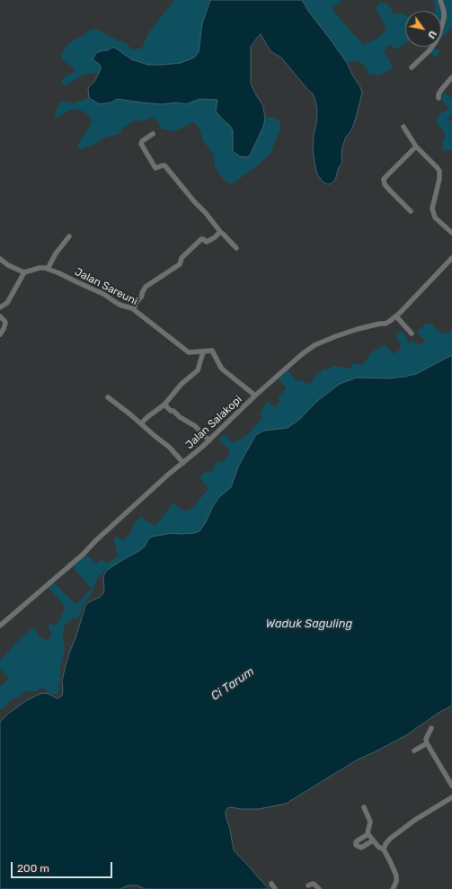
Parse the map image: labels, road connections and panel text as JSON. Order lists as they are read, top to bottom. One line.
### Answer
{"streets":{"street":["Jalan Sareuni","Jalan Salakopi"]},"crossings":[["Jalan Sareuni","Jalan Salakopi"]],"water":["Waduk Saguling","Ci Tarum"],"scale_bar":"200 m","north":"bottom right"}
